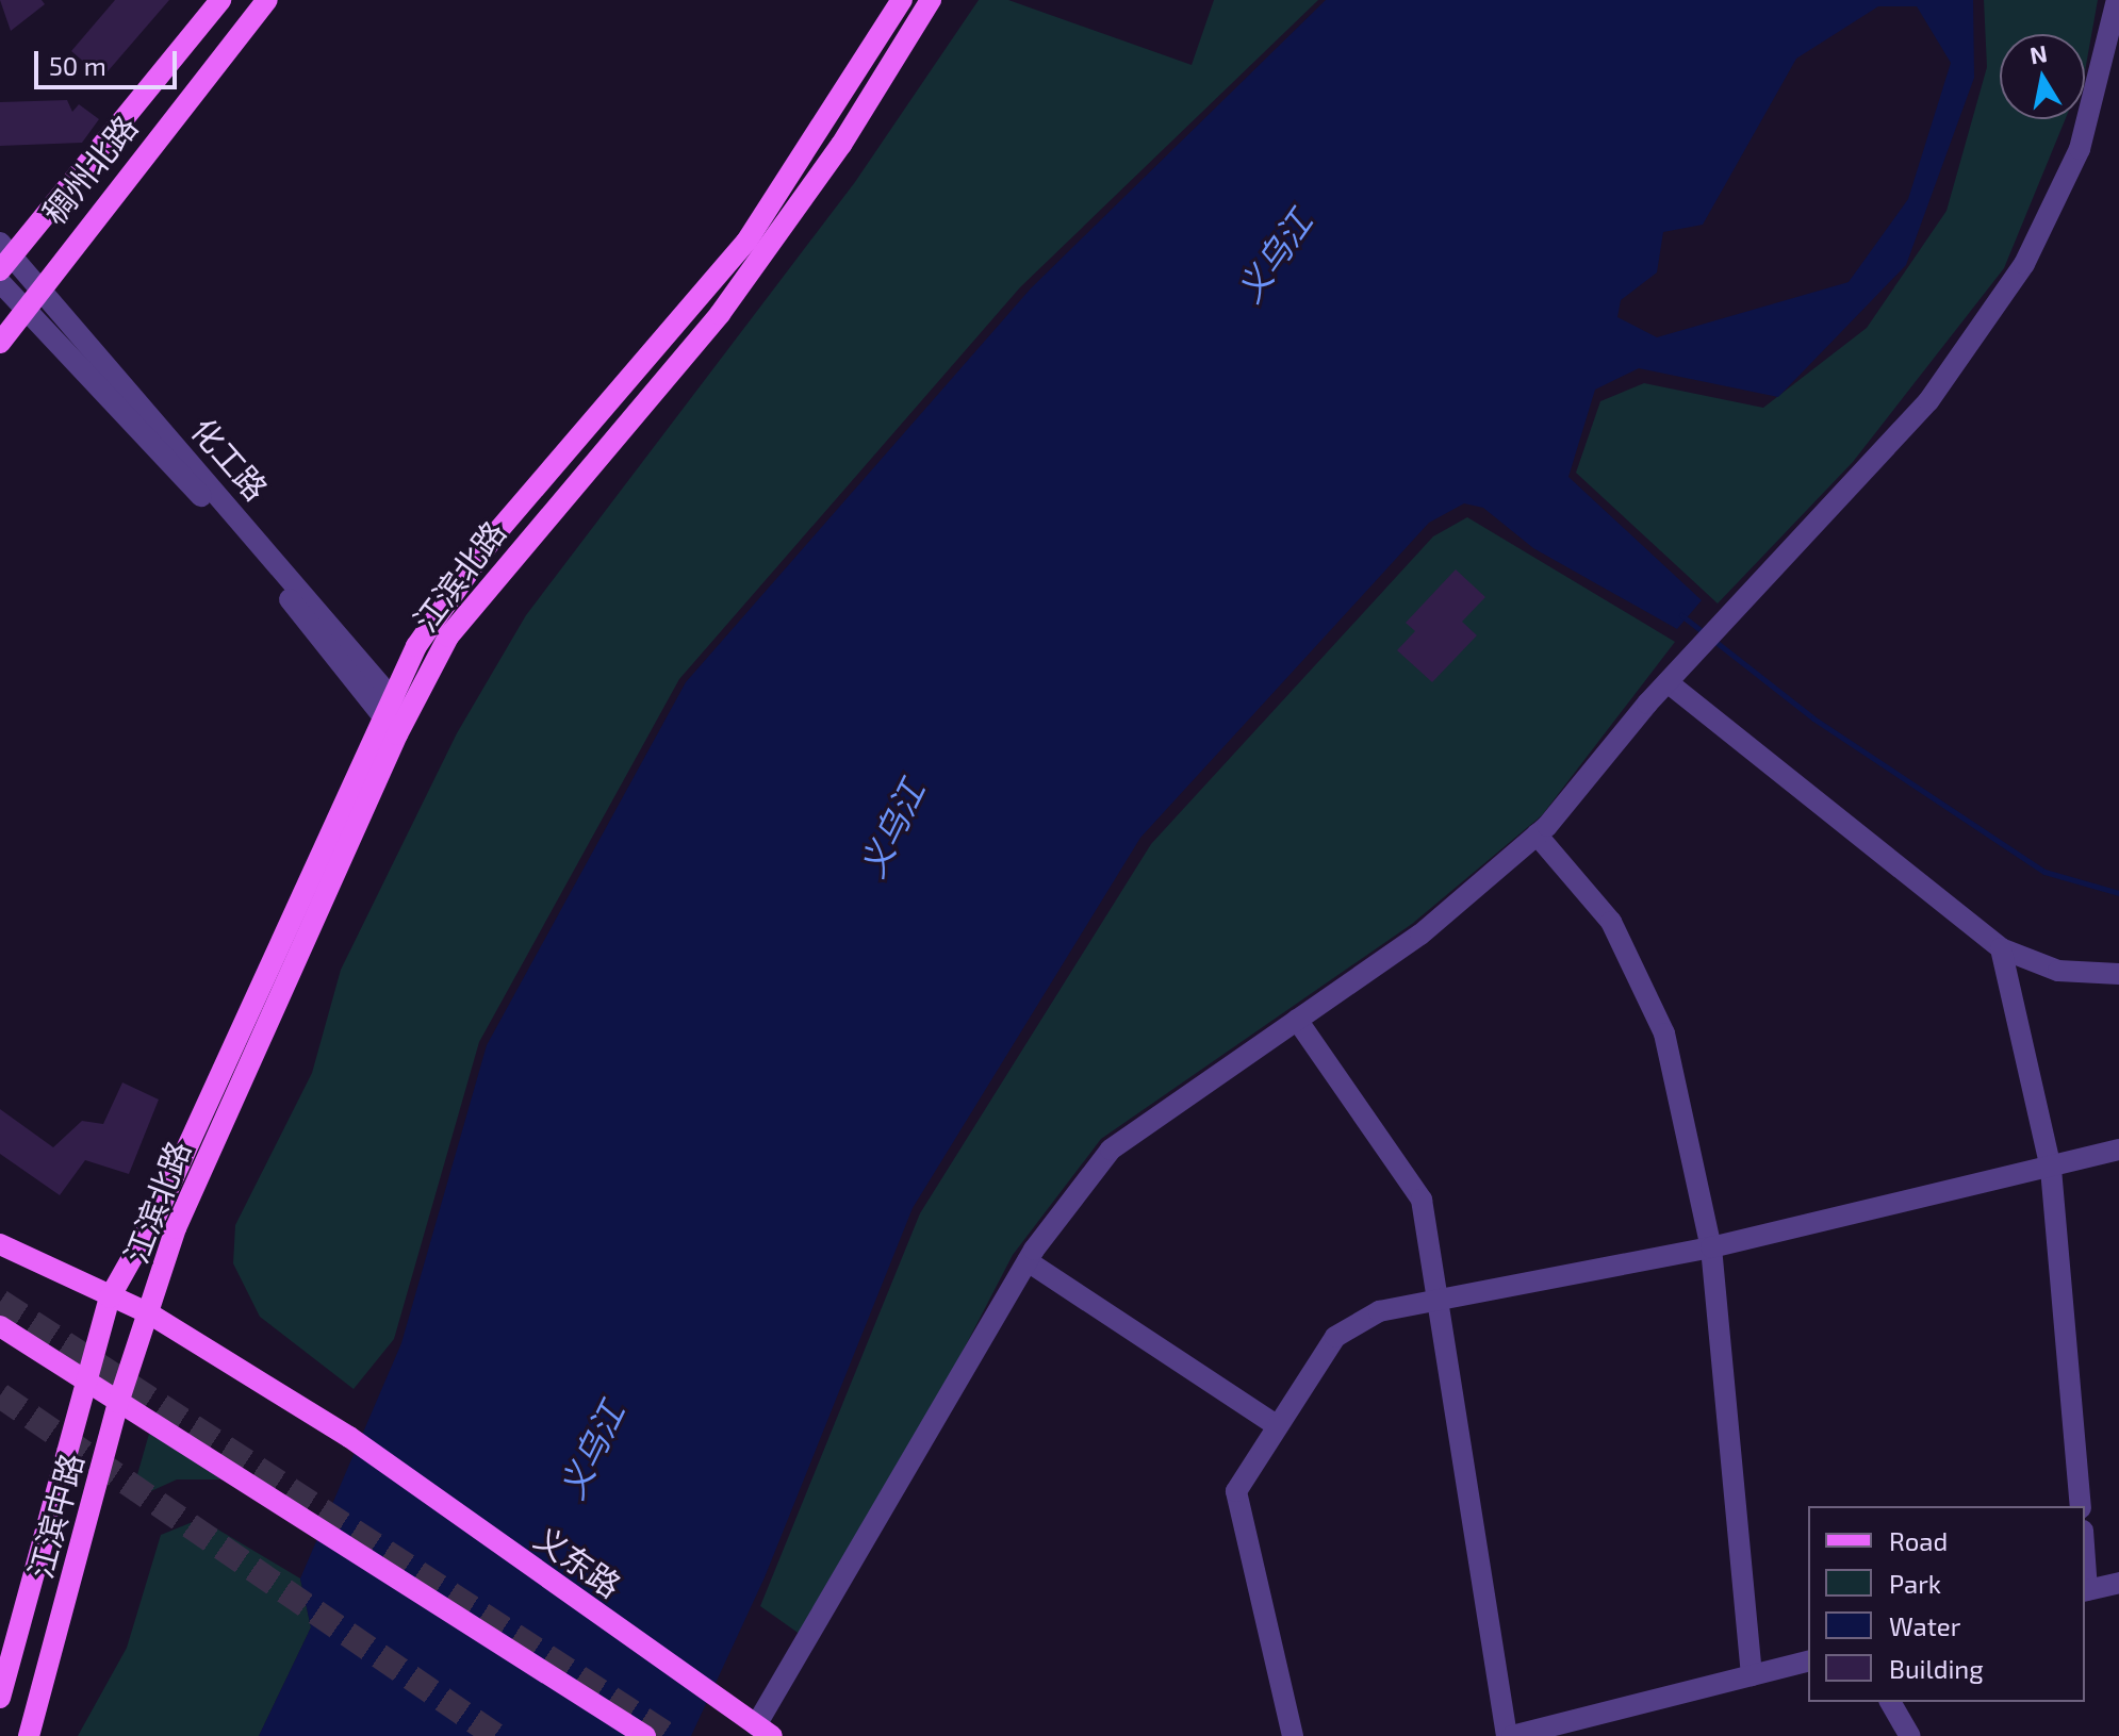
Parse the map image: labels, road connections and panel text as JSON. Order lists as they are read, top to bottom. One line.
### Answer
{"streets":{"main road":["稠州北路","江滨北路","江滨中路","义东路"],"street":["化工路"]},"crossings":[["稠州北路","化工路"],["化工路","江滨北路"],["江滨北路","江滨中路"],["江滨北路","义东路"],["江滨中路","义东路"]],"water":["义乌江"],"legend":["Road","Park","Water","Building"],"scale_bar":"50 m","north":"top"}
